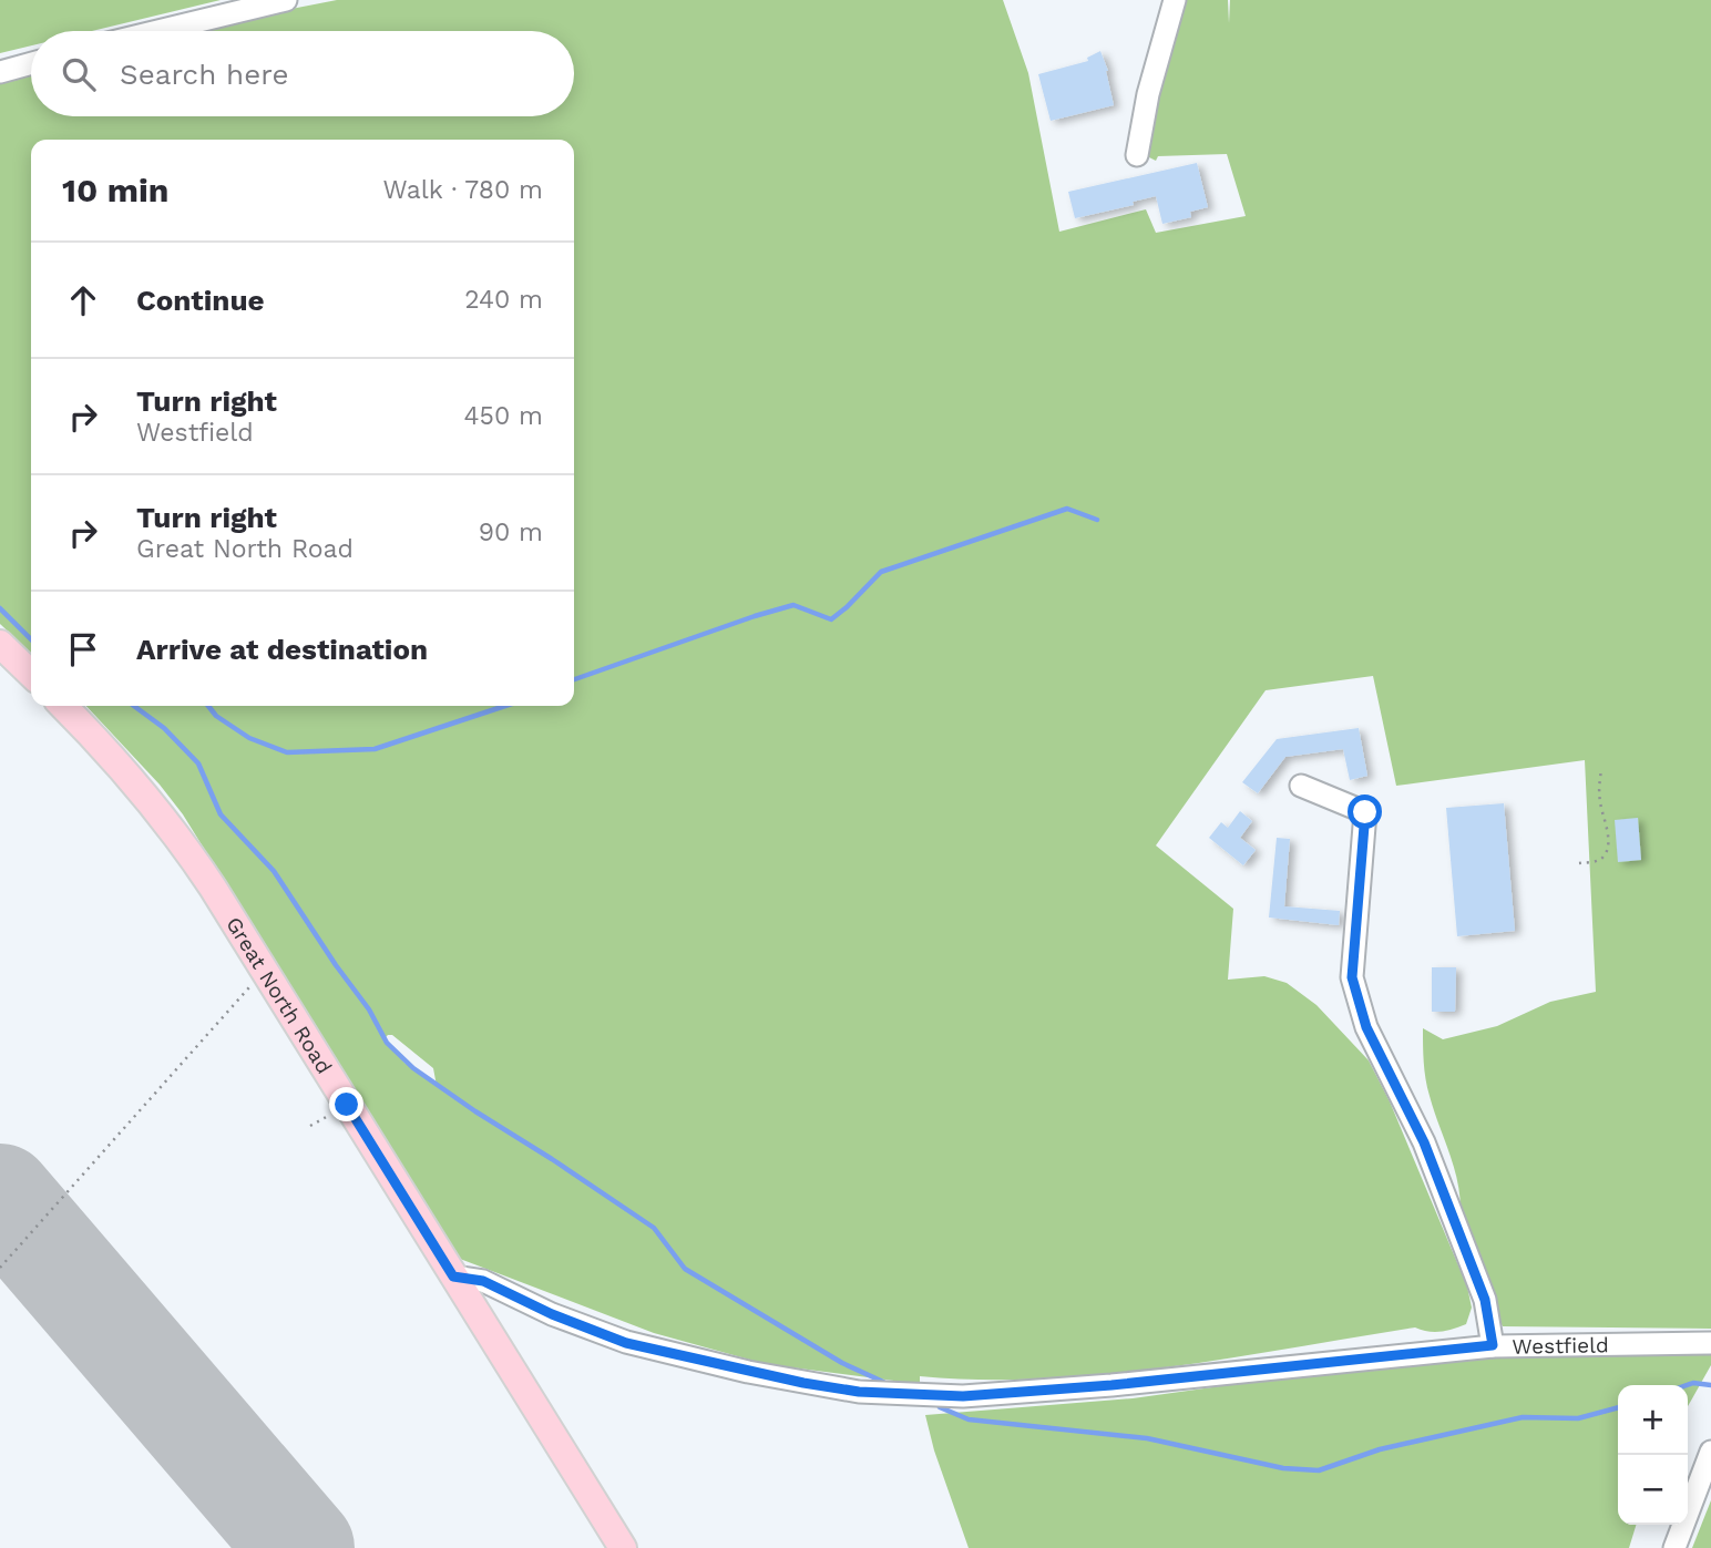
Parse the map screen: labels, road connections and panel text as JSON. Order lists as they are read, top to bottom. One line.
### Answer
{"streets":{"main road":["Great North Road"],"street":["Westfield"]},"crossings":[["Great North Road","Westfield"]],"page":{"search":"Search here","heading":["10 min","Walk · 780 m"],"list":[["Continue","240 m"],["Turn right","Westfield","450 m"],["Turn right","Great North Road","90 m"],"Arrive at destination"],"map_buttons":["+","−"]}}
